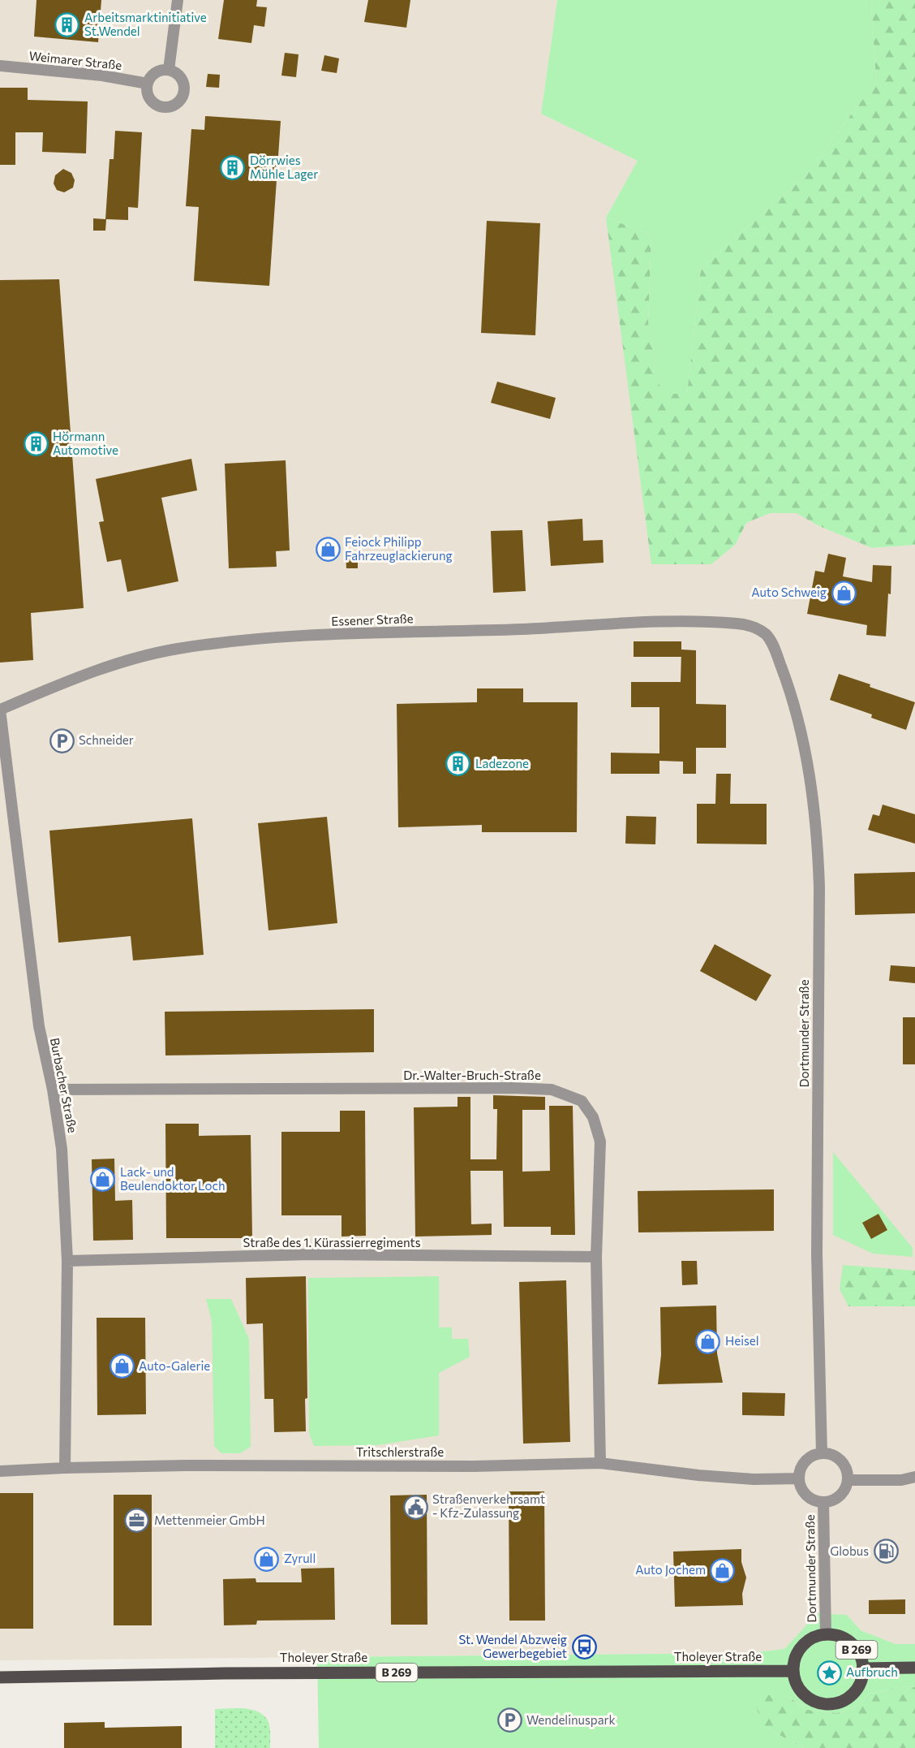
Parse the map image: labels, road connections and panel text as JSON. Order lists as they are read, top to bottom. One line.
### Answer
{"streets":{"main road":["B 269","Tholeyer Straße"],"street":["Weimarer Straße","Essener Straße","Dortmunder Straße","Dr.-Walter-Bruch-Straße","Burbacher Straße","Straße des 1. Kürassierregiments","Tritschlerstraße"]},"crossings":[["Essener Straße","Dortmunder Straße"],["Essener Straße","Burbacher Straße"],["Dortmunder Straße","Tritschlerstraße"],["Dortmunder Straße","B 269"],["Dortmunder Straße","Tholeyer Straße"],["Dr.-Walter-Bruch-Straße","Burbacher Straße"],["Dr.-Walter-Bruch-Straße","Straße des 1. Kürassierregiments"],["Dr.-Walter-Bruch-Straße","Tritschlerstraße"],["Burbacher Straße","Straße des 1. Kürassierregiments"],["Burbacher Straße","Tritschlerstraße"],["B 269","Tholeyer Straße"]],"places":{"building":["Arbeitsmarktinitiative St.Wendel","Dörrwies Mühle Lager","Hörmann Automotive","Ladezone"],"shop":["Feiock Philipp Fahrzeuglackierung","Auto Schweig","Lack- und Beulendoktor Loch","Heisel","Auto-Galerie","Zyrull","Auto Jochem"],"parking":["Schneider","Wendelinuspark"],"public building":["Straßenverkehrsamt - Kfz-Zulassung"],"office":["Mettenmeier GmbH"],"fuel station":["Globus"],"bus stop":["St. Wendel Abzweig Gewerbegebiet"],"place":["Aufbruch"]}}
